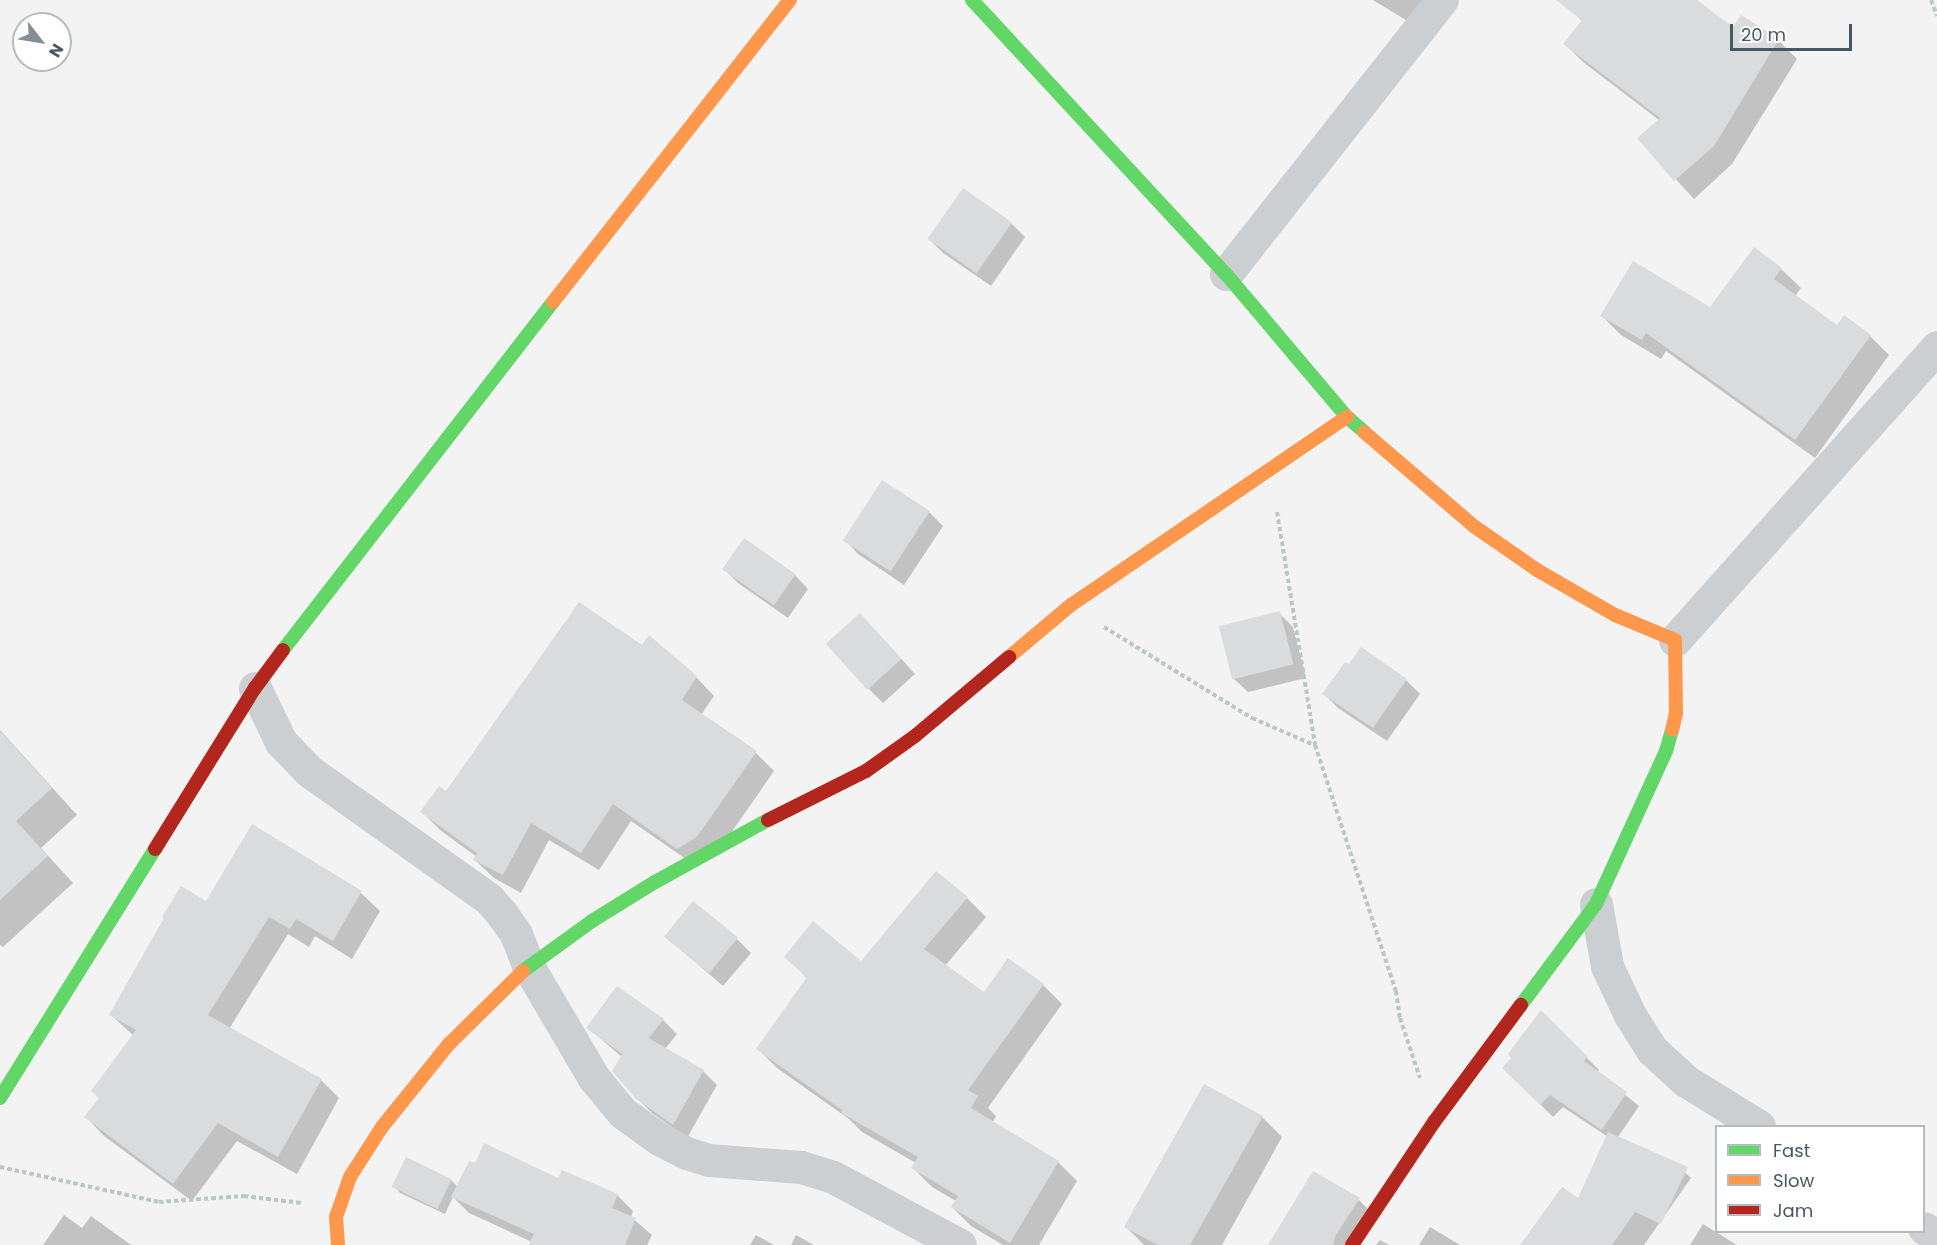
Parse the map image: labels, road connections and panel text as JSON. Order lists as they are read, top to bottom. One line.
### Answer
{"legend":["Fast","Slow","Jam"],"scale_bar":"20 m","north":"bottom right"}
